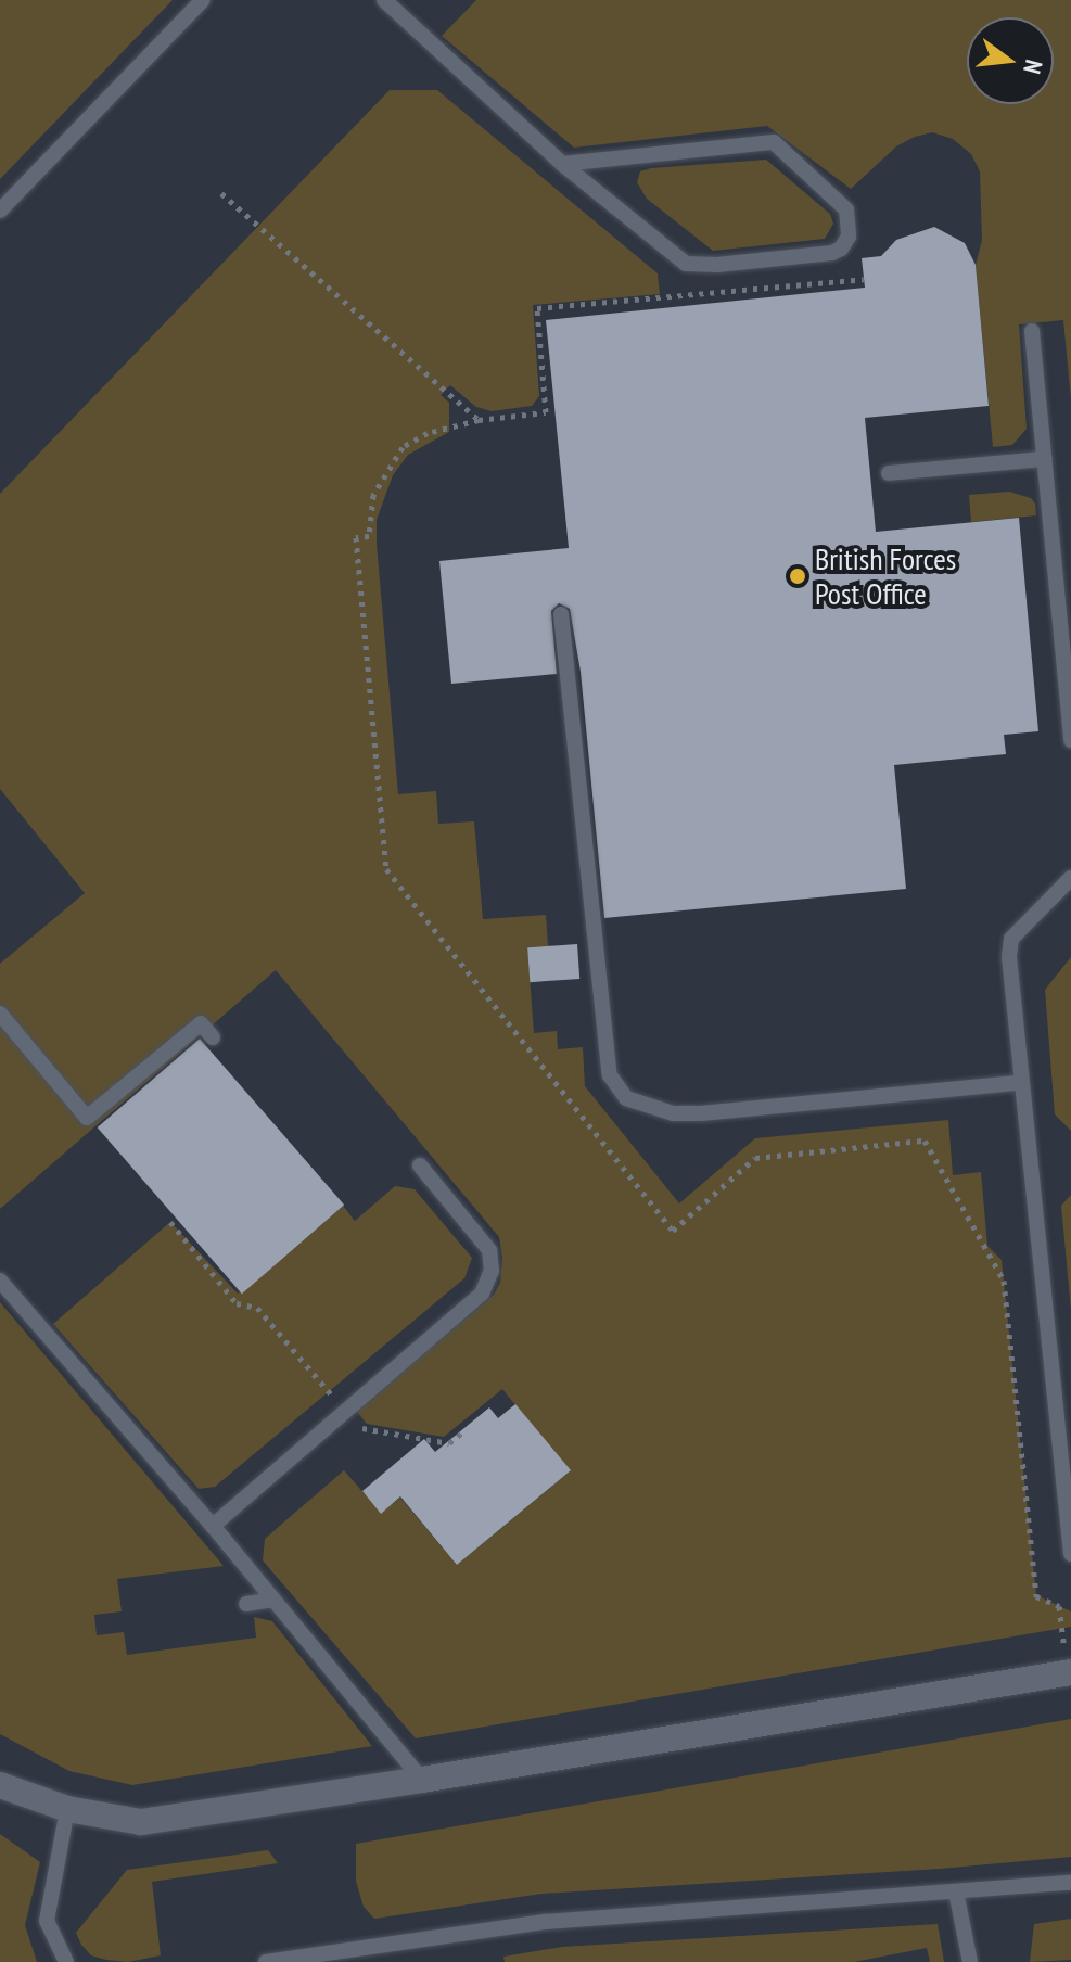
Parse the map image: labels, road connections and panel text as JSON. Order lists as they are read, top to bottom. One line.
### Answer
{"places":["British Forces Post Office"],"north":"right"}
